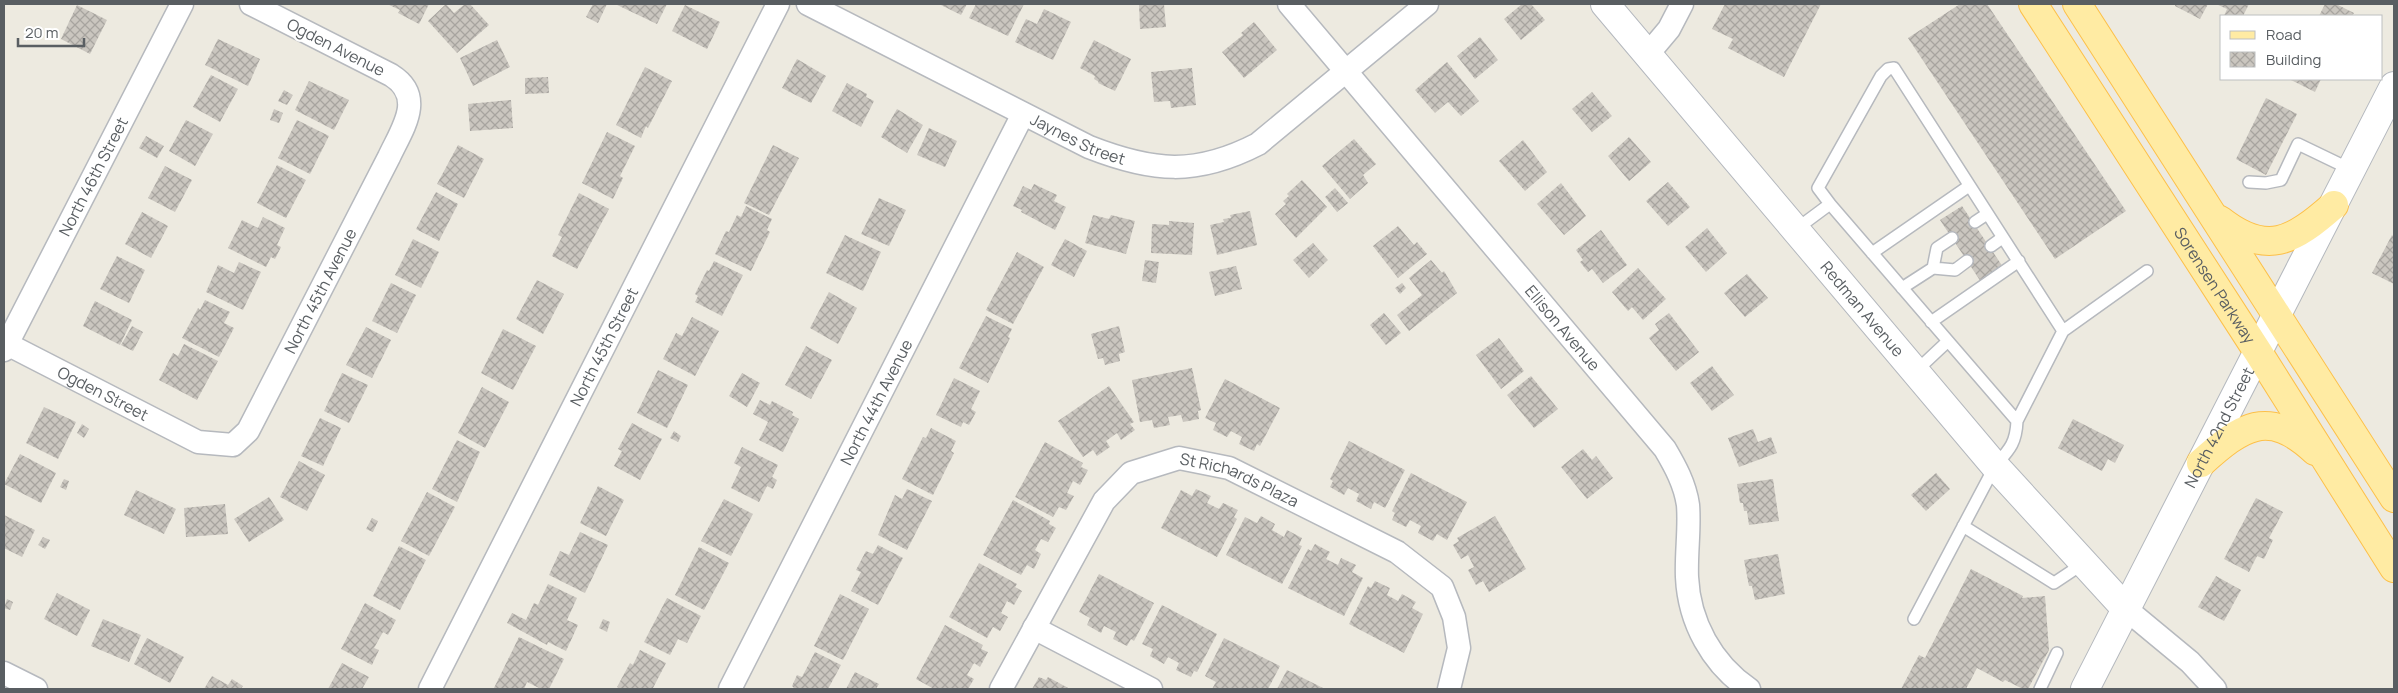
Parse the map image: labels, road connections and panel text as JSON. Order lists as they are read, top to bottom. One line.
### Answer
{"streets":{"main road":["Sorensen Parkway"],"street":["Ogden Avenue","Jaynes Street","North 46th Street","North 45th Avenue","Redman Avenue","Ellison Avenue","North 45th Street","Ogden Street","North 44th Avenue","North 42nd Street","St Richards Plaza"]},"crossings":[["Ogden Avenue","North 45th Avenue"],["Jaynes Street","Ellison Avenue"],["Jaynes Street","North 44th Avenue"],["North 46th Street","Ogden Street"],["Sorensen Parkway","North 42nd Street"],["North 45th Avenue","Ogden Street"],["Redman Avenue","North 42nd Street"]],"legend":["Road","Building"],"scale_bar":"20 m"}
